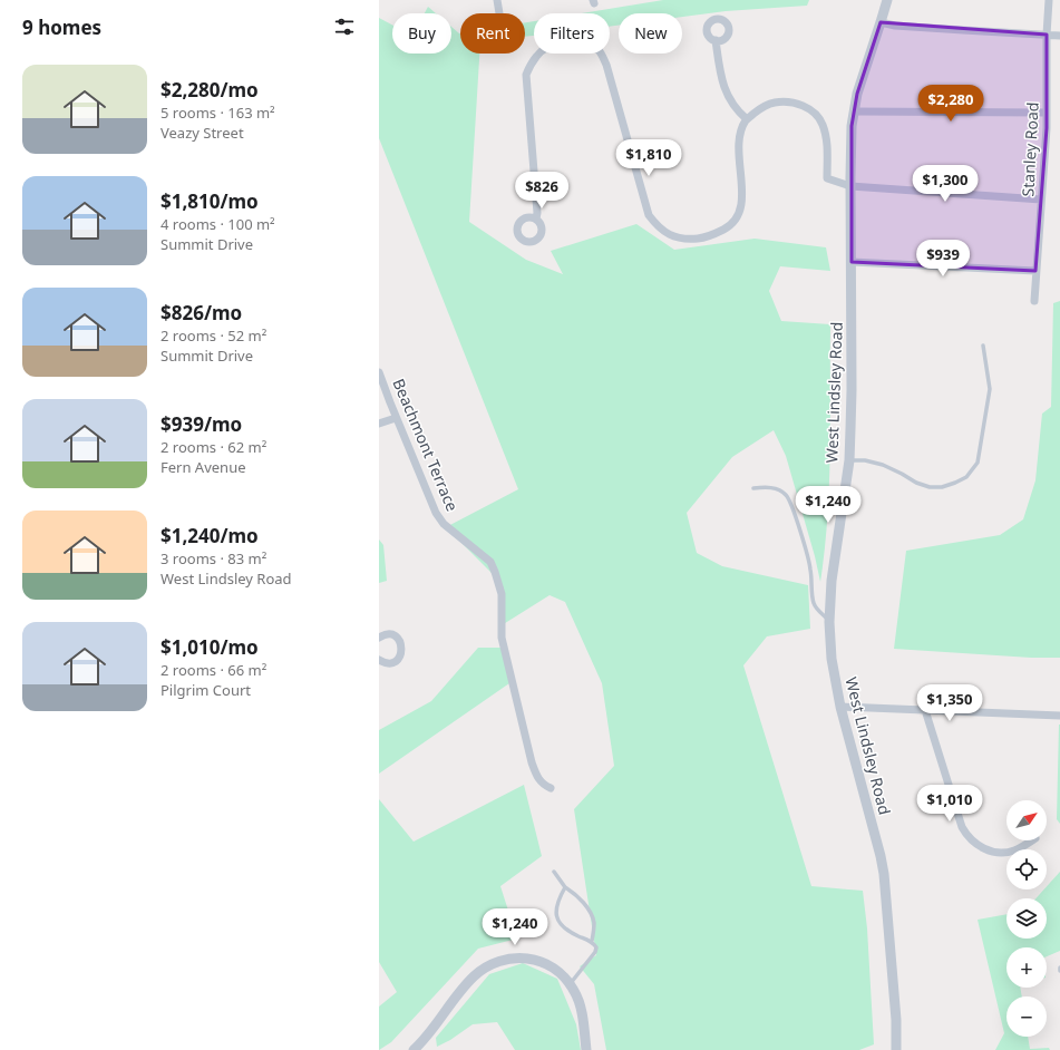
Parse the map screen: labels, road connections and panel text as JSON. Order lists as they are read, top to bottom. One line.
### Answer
{"streets":{"street":["Stanley Road","West Lindsley Road","Beachmont Terrace"]},"north":"top right","page":{"heading":"9 homes","chip":["Buy","Rent","Filters","New"],"list":[{"name":"$2,280/mo","note":"5 rooms · 163 m² · Veazy Street"},{"name":"$1,810/mo","note":"4 rooms · 100 m² · Summit Drive"},{"name":"$826/mo","note":"2 rooms · 52 m² · Summit Drive"},{"name":"$939/mo","note":"2 rooms · 62 m² · Fern Avenue"},{"name":"$1,240/mo","note":"3 rooms · 83 m² · West Lindsley Road"},{"name":"$1,010/mo","note":"2 rooms · 66 m² · Pilgrim Court"}],"price":["$2,280","$1,810","$1,300","$826","$939","$1,240","$1,350","$1,010","$1,240"],"map_buttons":["+","−"]}}
